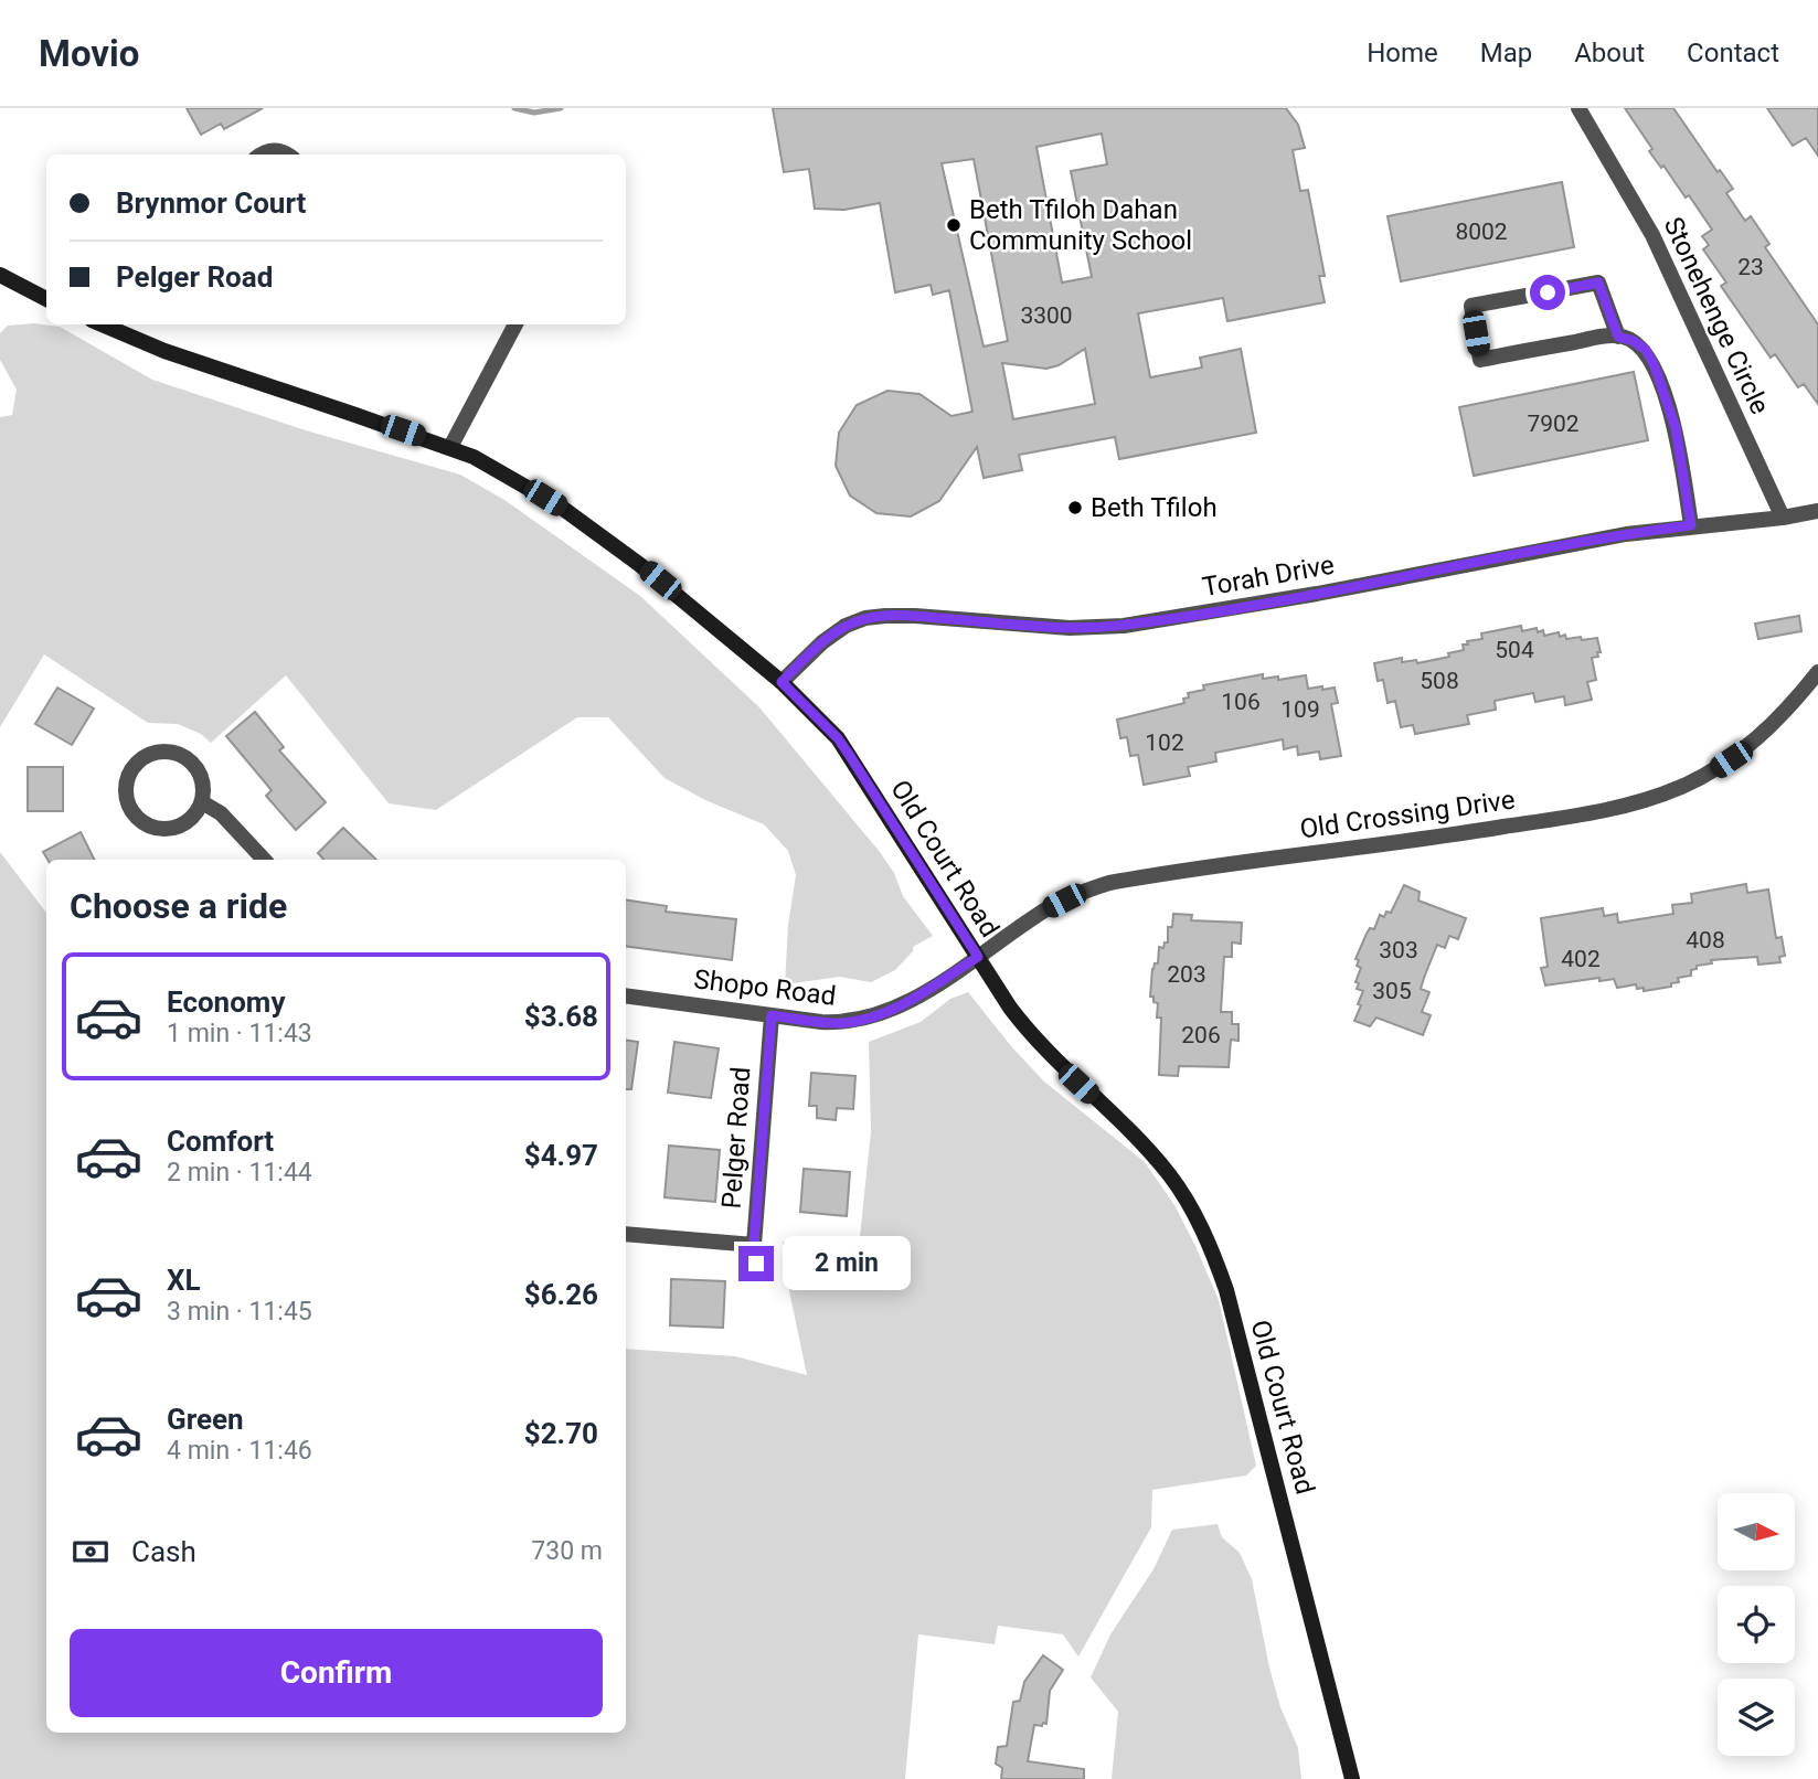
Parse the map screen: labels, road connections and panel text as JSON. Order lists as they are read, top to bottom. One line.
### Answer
{"streets":{"main road":["Old Court Road"],"street":["Stonehenge Circle","Torah Drive","Old Crossing Drive","Shopo Road","Pelger Road"]},"crossings":[["Stonehenge Circle","Torah Drive"],["Torah Drive","Old Court Road"],["Old Crossing Drive","Old Court Road"],["Old Crossing Drive","Shopo Road"],["Old Court Road","Shopo Road"],["Shopo Road","Pelger Road"]],"places":["Beth Tfiloh Dahan Community School","Beth Tfiloh"],"house_numbers":["8002","23","3300","7902","504","508","106","109","102","408","303","402","203","305","206"],"north":"right","page":{"header":"Movio","nav":["Home","Map","About","Contact"],"banner":["Brynmor Court","Pelger Road"],"heading":"Choose a ride","list":[{"name":"Economy","note":"1 min · 11:43","value":"$3.68"},{"name":"Comfort","note":"2 min · 11:44","value":"$4.97"},{"name":"XL","note":"3 min · 11:45","value":"$6.26"},{"name":"Green","note":"4 min · 11:46","value":"$2.70"}],"bubble":"2 min","pay":["Cash","730 m"],"buttons":"Confirm"}}
